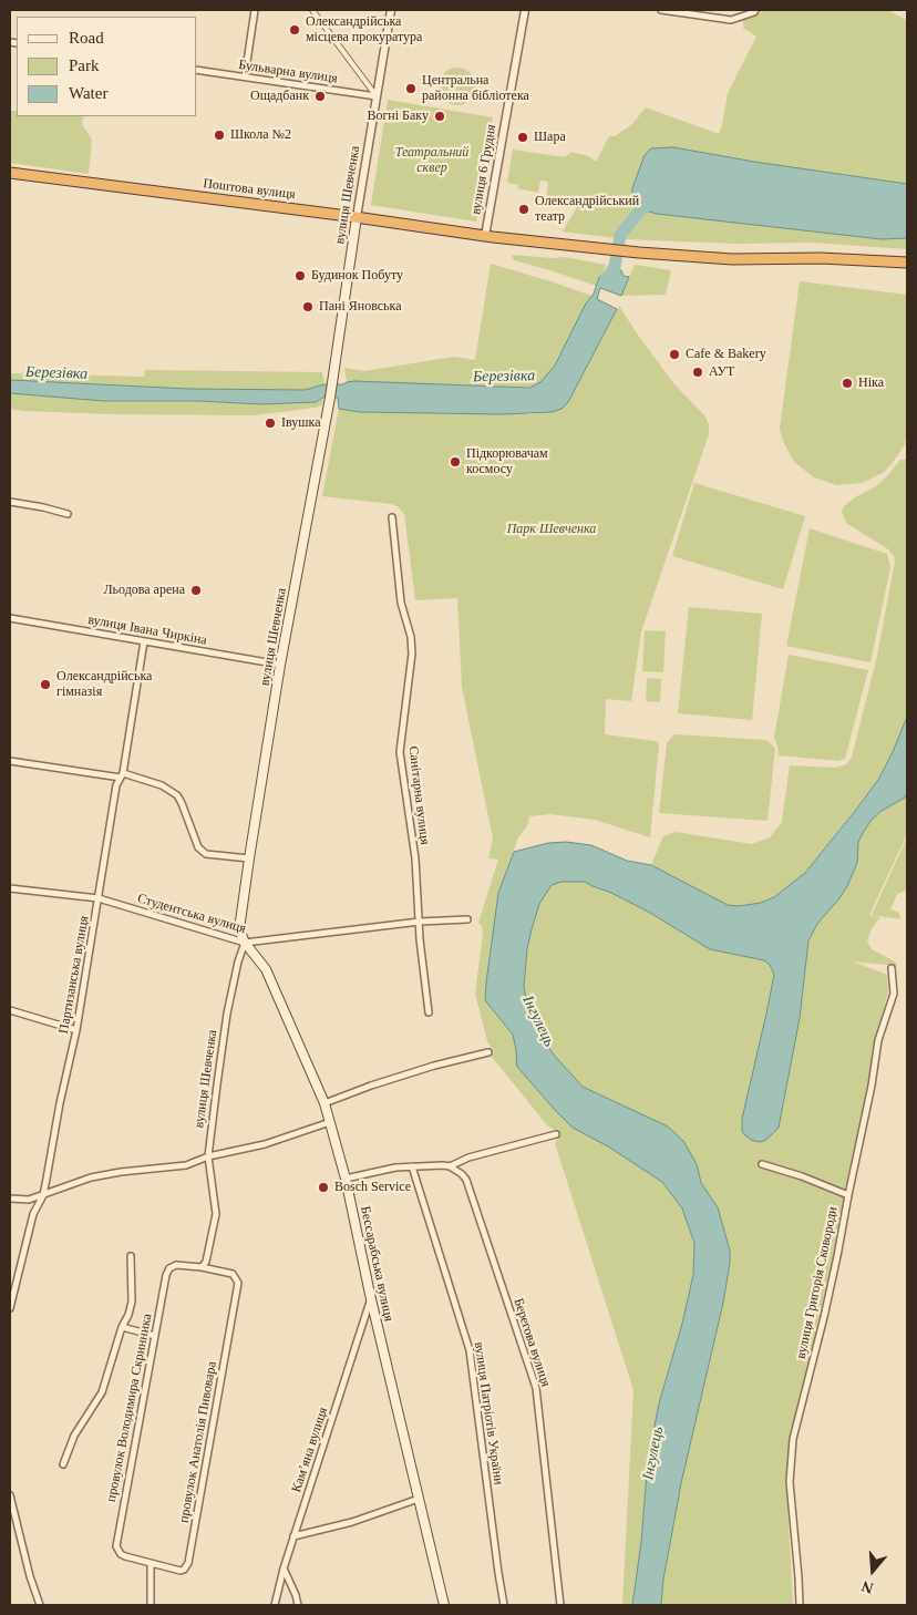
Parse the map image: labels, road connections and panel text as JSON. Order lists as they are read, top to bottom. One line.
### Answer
{"streets":{"highway":["Поштова вулиця"],"main road":["вулиця Шевченка","Бессарабська вулиця"],"street":["Бульварна вулиця","вулиця 6 Грудня","вулиця Івана Чиркіна","Санітарна вулиця","Студентська вулиця","Партизанська вулиця","вулиця Григорія Сковороди","Берегова вулиця","провулок Володимира Скринника","вулиця Патріотів України","провулок Анатолія Пивовара","Камʼяна вулиця"]},"crossings":[["Бульварна вулиця","вулиця Шевченка"],["вулиця 6 Грудня","Поштова вулиця"],["Поштова вулиця","вулиця Шевченка"],["вулиця Шевченка","вулиця Івана Чиркіна"],["вулиця Шевченка","Студентська вулиця"],["вулиця Шевченка","Бессарабська вулиця"],["вулиця Шевченка","провулок Володимира Скринника"],["вулиця Шевченка","провулок Анатолія Пивовара"],["вулиця Івана Чиркіна","Партизанська вулиця"],["Санітарна вулиця","Студентська вулиця"],["Студентська вулиця","Партизанська вулиця"],["Студентська вулиця","Бессарабська вулиця"],["Бессарабська вулиця","Камʼяна вулиця"],["провулок Володимира Скринника","провулок Анатолія Пивовара"]],"water":["Березівка","Інгулець"],"parks":["Театральний сквер","Парк Шевченка"],"places":["Олександрійська місцева прокуратура","Центральна районна бібліотека","Ощадбанк","Вогні Баку","Школа №2","Шара","Олександрійський театр","Будинок Побуту","Пані Яновська","Cafe & Bakery","АУТ","Ніка","Івушка","Підкорювачам космосу","Льодова арена","Олександрійська гімназія","Bosch Service"],"legend":["Road","Park","Water"],"north":"bottom"}
